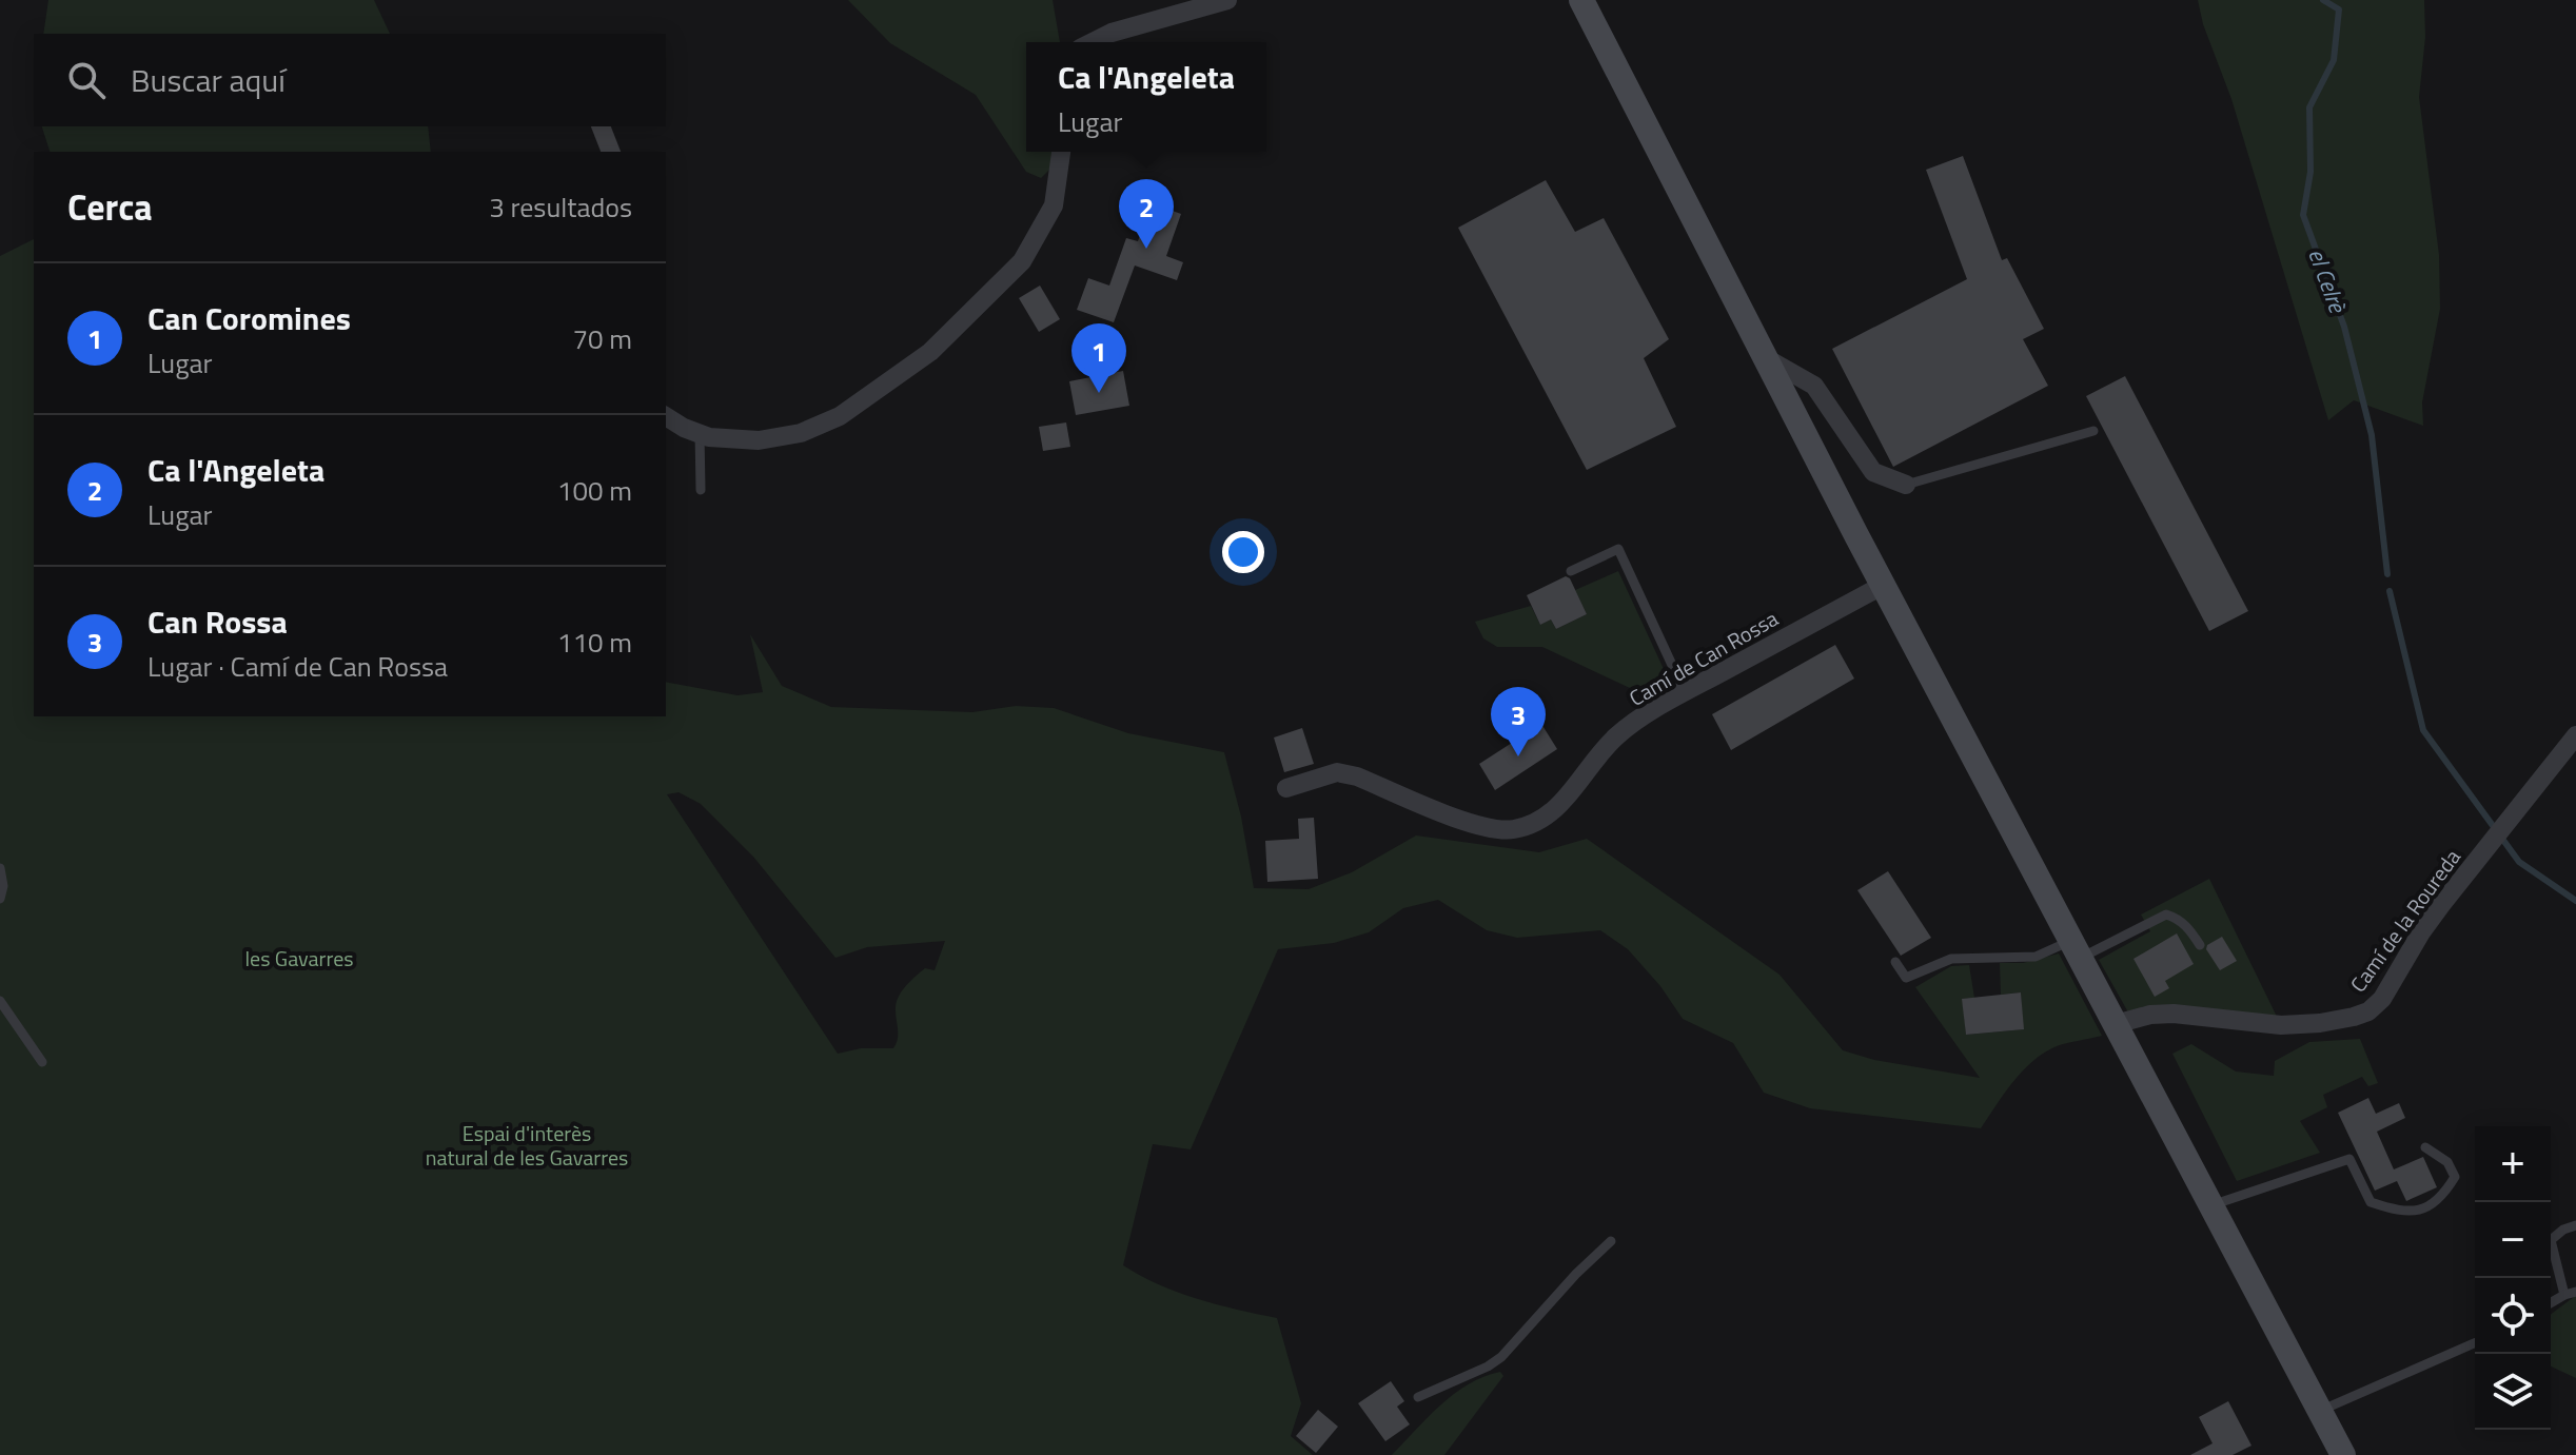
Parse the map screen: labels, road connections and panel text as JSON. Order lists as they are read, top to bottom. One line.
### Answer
{"streets":{"street":["Camí de Can Rossa","Camí de la Roureda"]},"water":["el Celrè"],"parks":["les Gavarres","Espai d'interès natural de les Gavarres"],"page":{"search":"Buscar aquí","popup":["Ca l'Angeleta","Lugar"],"heading":["Cerca","3 resultados"],"pins":["2","1","3"],"list":[{"mark":"1","name":"Can Coromines","note":"Lugar","value":"70 m"},{"mark":"2","name":"Ca l'Angeleta","note":"Lugar","value":"100 m"},{"mark":"3","name":"Can Rossa","note":"Lugar · Camí de Can Rossa","value":"110 m"}],"map_buttons":["+","−"]}}
